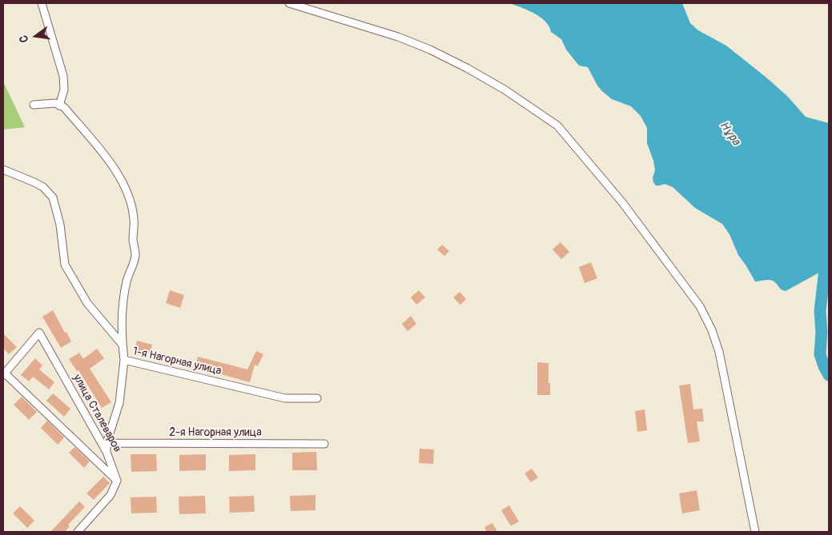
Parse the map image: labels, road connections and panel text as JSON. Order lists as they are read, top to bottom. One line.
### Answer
{"streets":{"street":["1-я Нагорная улица","улица Сталеваров","2-я Нагорная улица"]},"crossings":[["1-я Нагорная улица","улица Сталеваров"],["1-я Нагорная улица","2-я Нагорная улица"]],"water":["Нұра"],"north":"left"}
